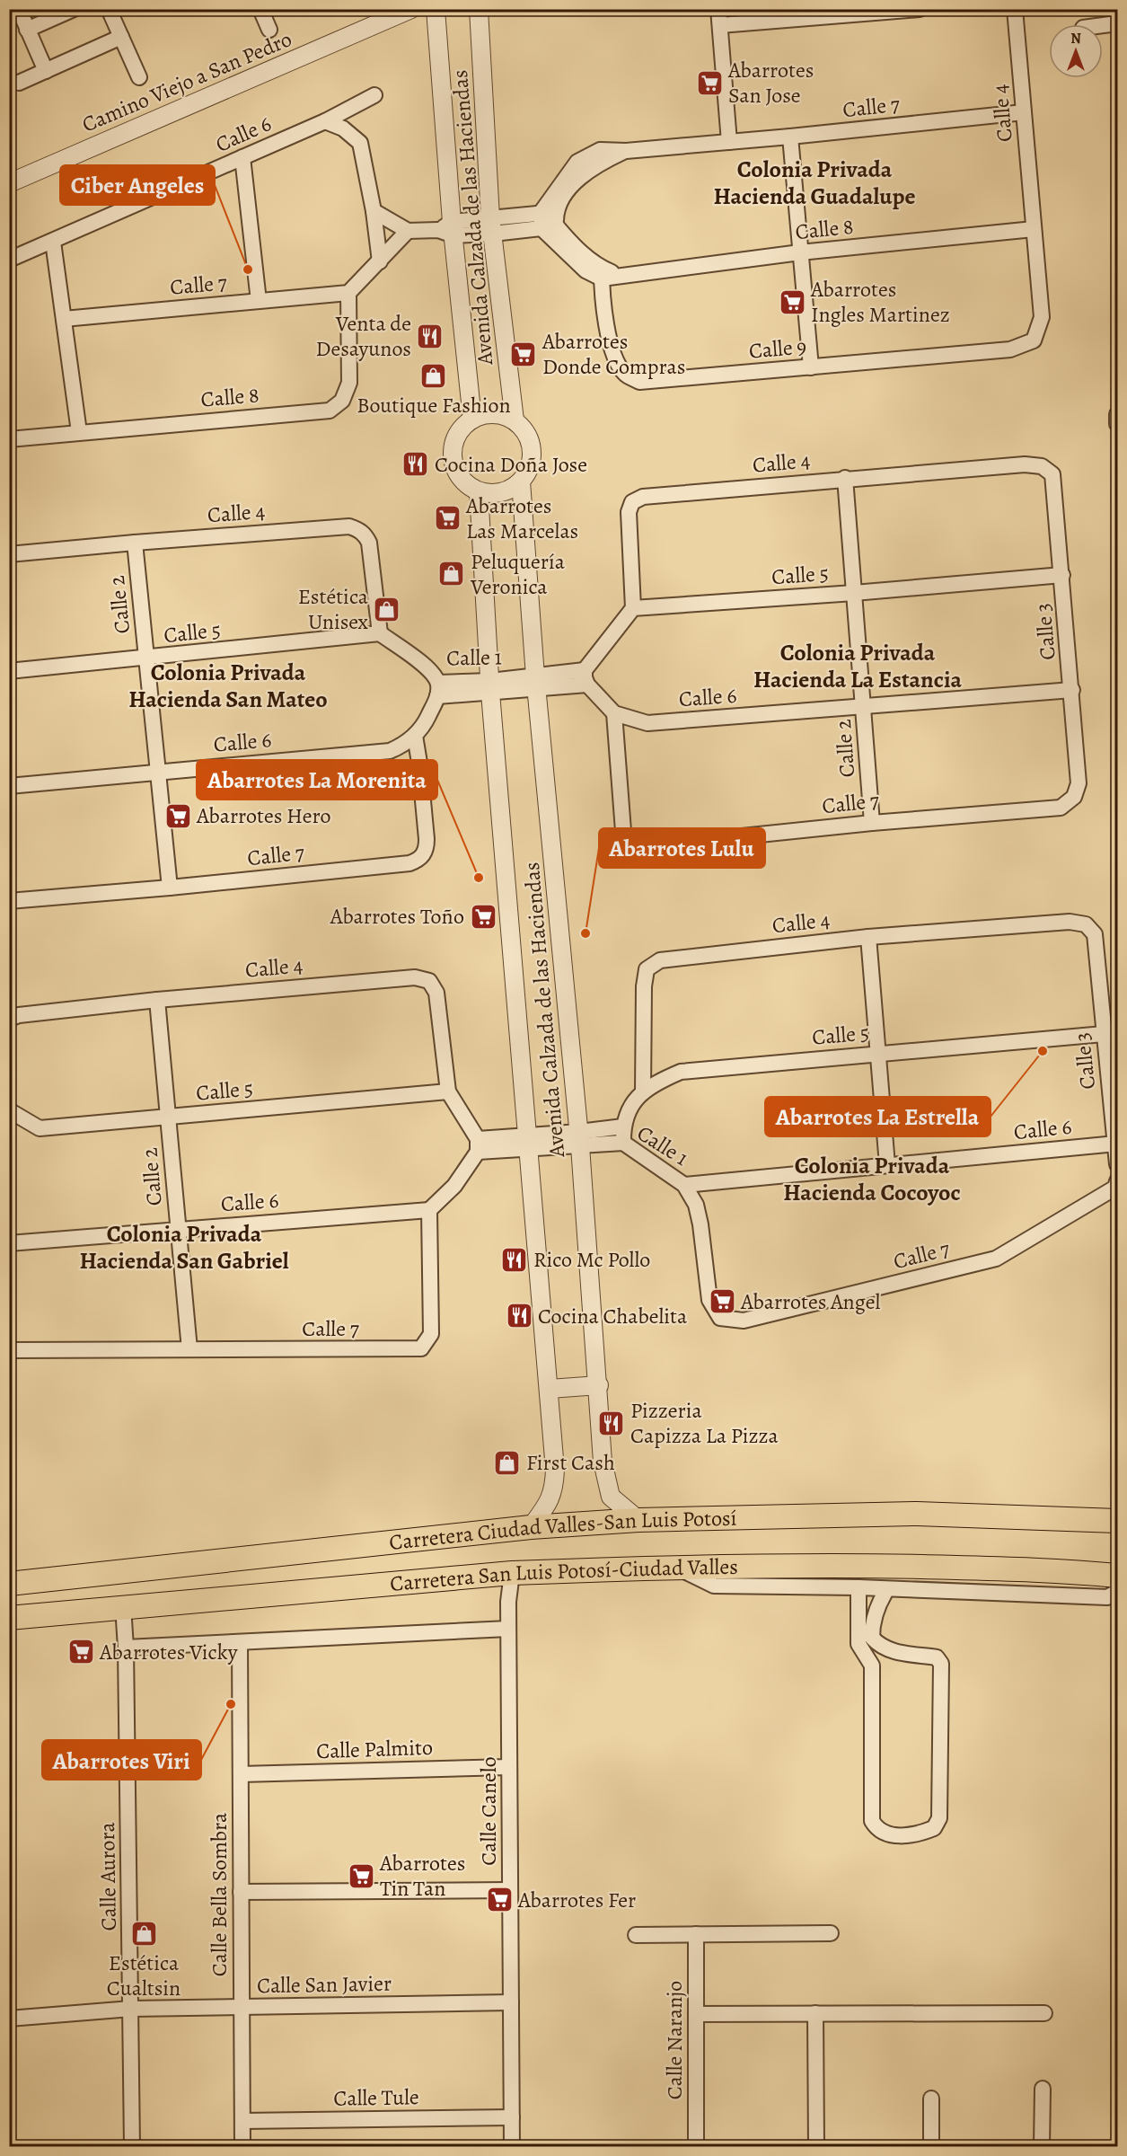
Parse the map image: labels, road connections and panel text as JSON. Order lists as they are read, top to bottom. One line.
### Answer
{"streets":{"main road":["Carretera Ciudad Valles-San Luis Potosí","Carretera San Luis Potosí-Ciudad Valles"],"street":["Camino Viejo a San Pedro","Calle 7","Calle 4","Calle 6","Avenida Calzada de las Haciendas","Calle 8","Calle 9","Calle 5","Calle 2","Calle 3","Calle 1","Calle Palmito","Calle Canelo","Calle Aurora","Calle Bella Sombra","Calle San Javier","Calle Naranjo","Calle Tule"]},"crossings":[["Calle 7","Calle 4"],["Calle 7","Calle 6"],["Calle 7","Calle 8"],["Calle 7","Calle 2"],["Calle 7","Calle 3"],["Calle 7","Calle 1"],["Calle 4","Calle 8"],["Calle 4","Calle 9"],["Calle 4","Calle 5"],["Calle 4","Calle 2"],["Calle 4","Calle 3"],["Calle 4","Calle 1"],["Calle 6","Calle 2"],["Calle 6","Calle 3"],["Calle 6","Calle 1"],["Avenida Calzada de las Haciendas","Calle 1"],["Avenida Calzada de las Haciendas","Carretera Ciudad Valles-San Luis Potosí"],["Calle 8","Calle 9"],["Calle 5","Calle 2"],["Calle 5","Calle 3"],["Calle 5","Calle 1"],["Carretera San Luis Potosí-Ciudad Valles","Calle Canelo"],["Carretera San Luis Potosí-Ciudad Valles","Calle Aurora"],["Calle Palmito","Calle Canelo"],["Calle Palmito","Calle Bella Sombra"],["Calle Canelo","Calle San Javier"],["Calle Canelo","Calle Tule"],["Calle Aurora","Calle San Javier"],["Calle Bella Sombra","Calle San Javier"],["Calle Bella Sombra","Calle Tule"]],"districts":["Colonia Privada Hacienda Guadalupe","Colonia Privada Hacienda La Estancia","Colonia Privada Hacienda San Mateo","Colonia Privada Hacienda Cocoyoc","Colonia Privada Hacienda San Gabriel"],"places":{"supermarket":["Abarrotes San Jose","Abarrotes Ingles Martinez","Abarrotes Donde Compras","Abarrotes Las Marcelas","Abarrotes Hero","Abarrotes Toño","Abarrotes Angel","Abarrotes Vicky","Abarrotes Tin Tan","Abarrotes Fer"],"other":["Ciber Angeles","Abarrotes La Morenita","Abarrotes Lulu","Abarrotes La Estrella","Abarrotes Viri"],"restaurant":["Venta de Desayunos","Cocina Doña Jose","Rico Mc Pollo","Cocina Chabelita","Pizzeria Capizza La Pizza"],"shop":["Boutique Fashion","Peluquería Veronica","Estética Unisex","First Cash","Estética Cualtsin"]},"north":"top"}
